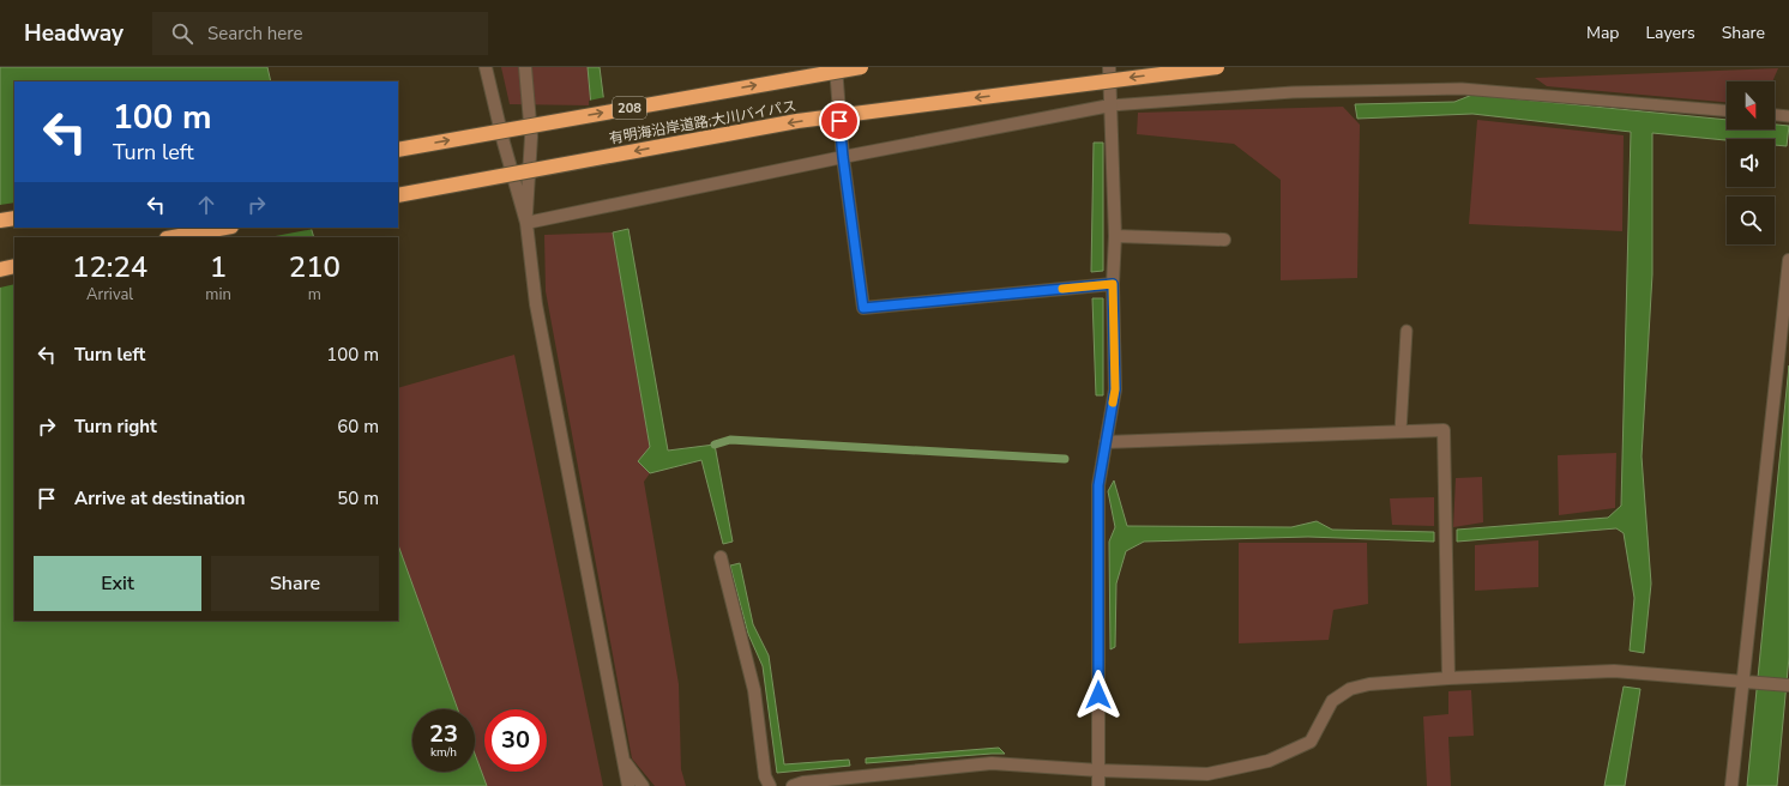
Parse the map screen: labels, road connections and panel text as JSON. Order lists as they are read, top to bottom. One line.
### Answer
{"streets":{"highway":["208","有明海沿岸道路;大川バイパス"]},"north":"bottom","page":{"header":"Headway","search":"Search here","nav":["Map","Layers","Share"],"turn":["100 m","Turn left"],"eta":["12:24","Arrival","1","min","210","m"],"list":[{"name":"Turn left","value":"100 m"},{"name":"Turn right","value":"60 m"},{"name":"Arrive at destination","value":"50 m"}],"buttons":["Exit","Share"],"speed":"23 km/h","limit":"30"}}
